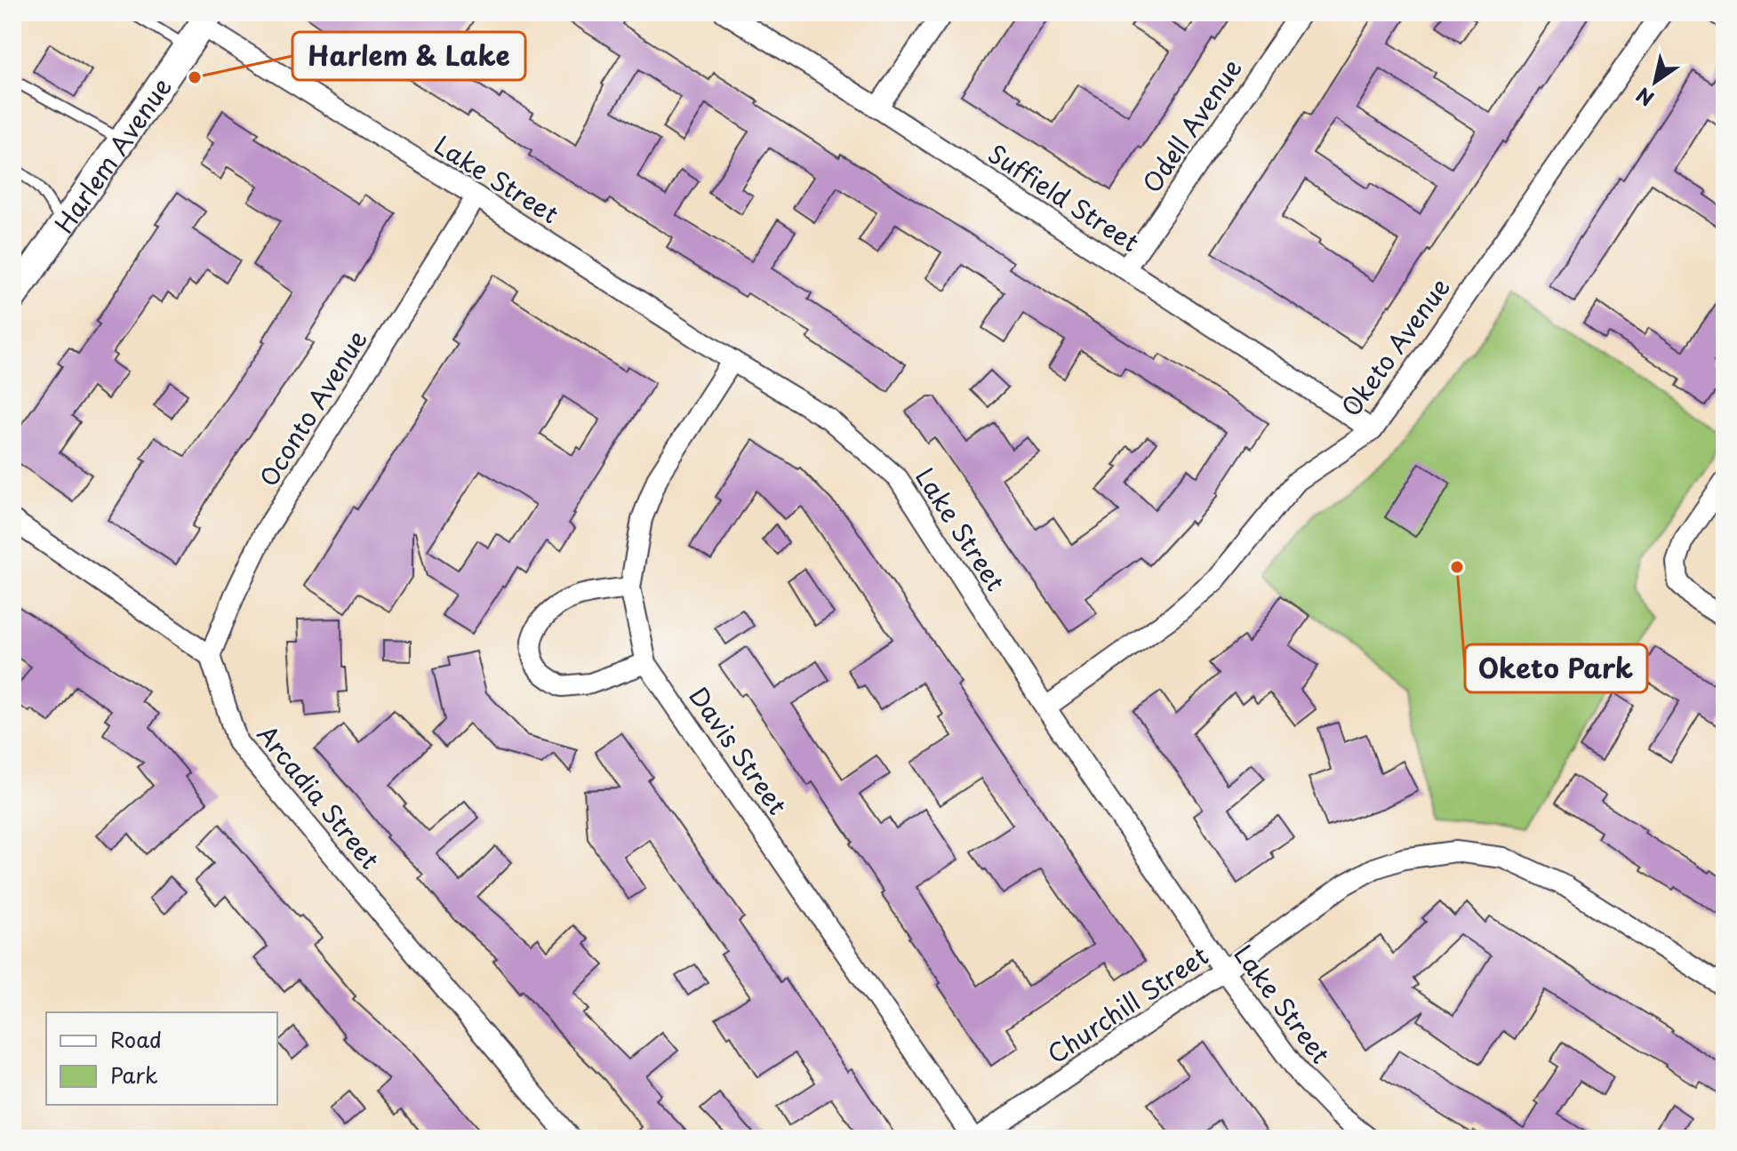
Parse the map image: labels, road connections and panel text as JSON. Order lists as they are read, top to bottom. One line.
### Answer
{"streets":{"main road":["Harlem Avenue"],"street":["Odell Avenue","Lake Street","Suffield Street","Oketo Avenue","Oconto Avenue","Davis Street","Arcadia Street","Churchill Street"]},"crossings":[["Odell Avenue","Suffield Street"],["Harlem Avenue","Lake Street"],["Lake Street","Oketo Avenue"],["Lake Street","Oconto Avenue"],["Lake Street","Davis Street"],["Lake Street","Churchill Street"],["Suffield Street","Oketo Avenue"],["Oconto Avenue","Arcadia Street"],["Davis Street","Churchill Street"]],"places":["Harlem & Lake","Oketo Park"],"legend":["Road","Park"],"north":"bottom left"}
